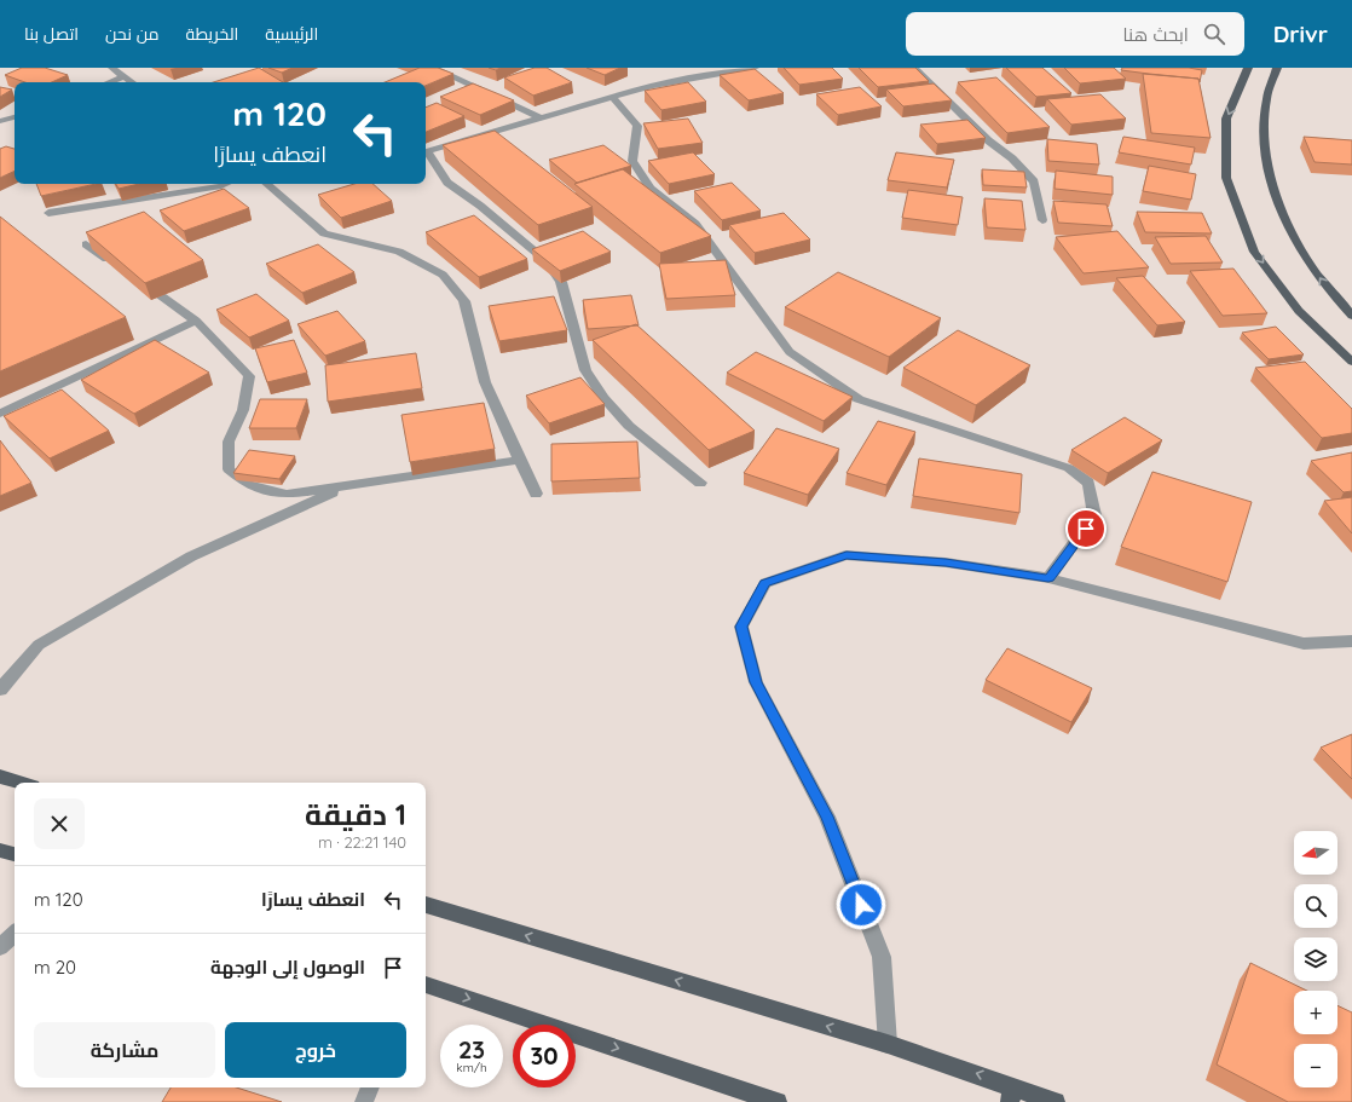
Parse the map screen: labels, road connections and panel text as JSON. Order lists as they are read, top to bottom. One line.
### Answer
{"north":"left","page":{"header":"Drivr","search":"ابحث هنا","nav":["الرئيسية","الخريطة","من نحن","اتصل بنا"],"turn":["120 m","انعطف يسارًا"],"heading":["1 دقيقة","140 m · 22:21"],"map_buttons":["+","−"],"list":[{"name":"انعطف يسارًا","value":"120 m"},{"name":"الوصول إلى الوجهة","value":"20 m"}],"buttons":["خروج","مشاركة"],"speed":"23 km/h","limit":"30"}}
